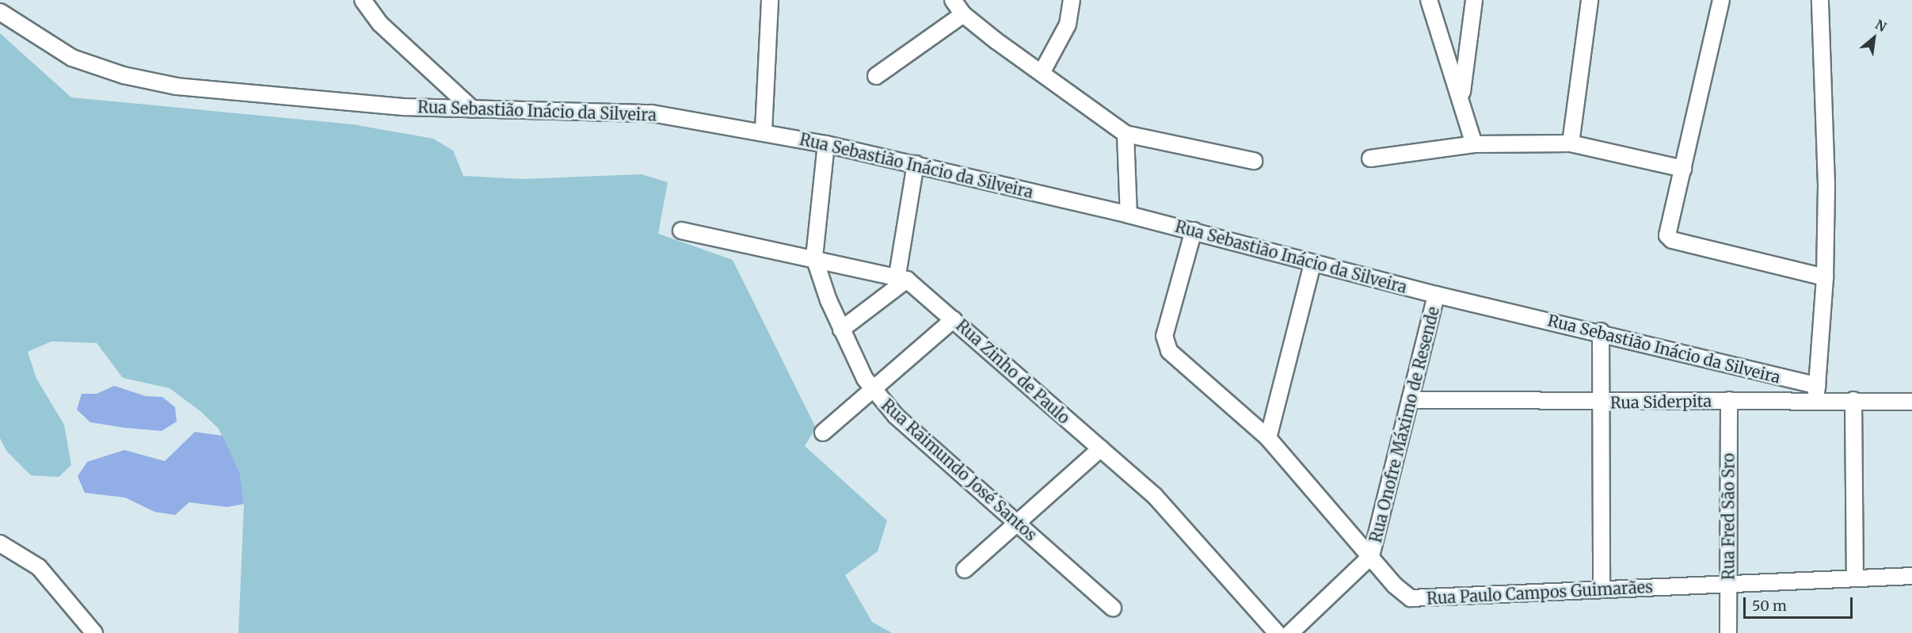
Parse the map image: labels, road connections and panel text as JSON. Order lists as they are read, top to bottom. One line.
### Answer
{"streets":{"street":["Rua Sebastião Inácio da Silveira","Rua Zinho de Paulo","Rua Siderpita","Rua Onofre Máximo de Resende","Rua Raimundo José Santos","Rua Fred São Sro","Rua Paulo Campos Guimarães"]},"crossings":[["Rua Sebastião Inácio da Silveira","Rua Siderpita"],["Rua Sebastião Inácio da Silveira","Rua Onofre Máximo de Resende"],["Rua Sebastião Inácio da Silveira","Rua Raimundo José Santos"],["Rua Sebastião Inácio da Silveira","Rua Paulo Campos Guimarães"],["Rua Zinho de Paulo","Rua Raimundo José Santos"],["Rua Siderpita","Rua Onofre Máximo de Resende"],["Rua Siderpita","Rua Fred São Sro"],["Rua Onofre Máximo de Resende","Rua Paulo Campos Guimarães"],["Rua Fred São Sro","Rua Paulo Campos Guimarães"]],"scale_bar":"50 m","north":"top right"}
